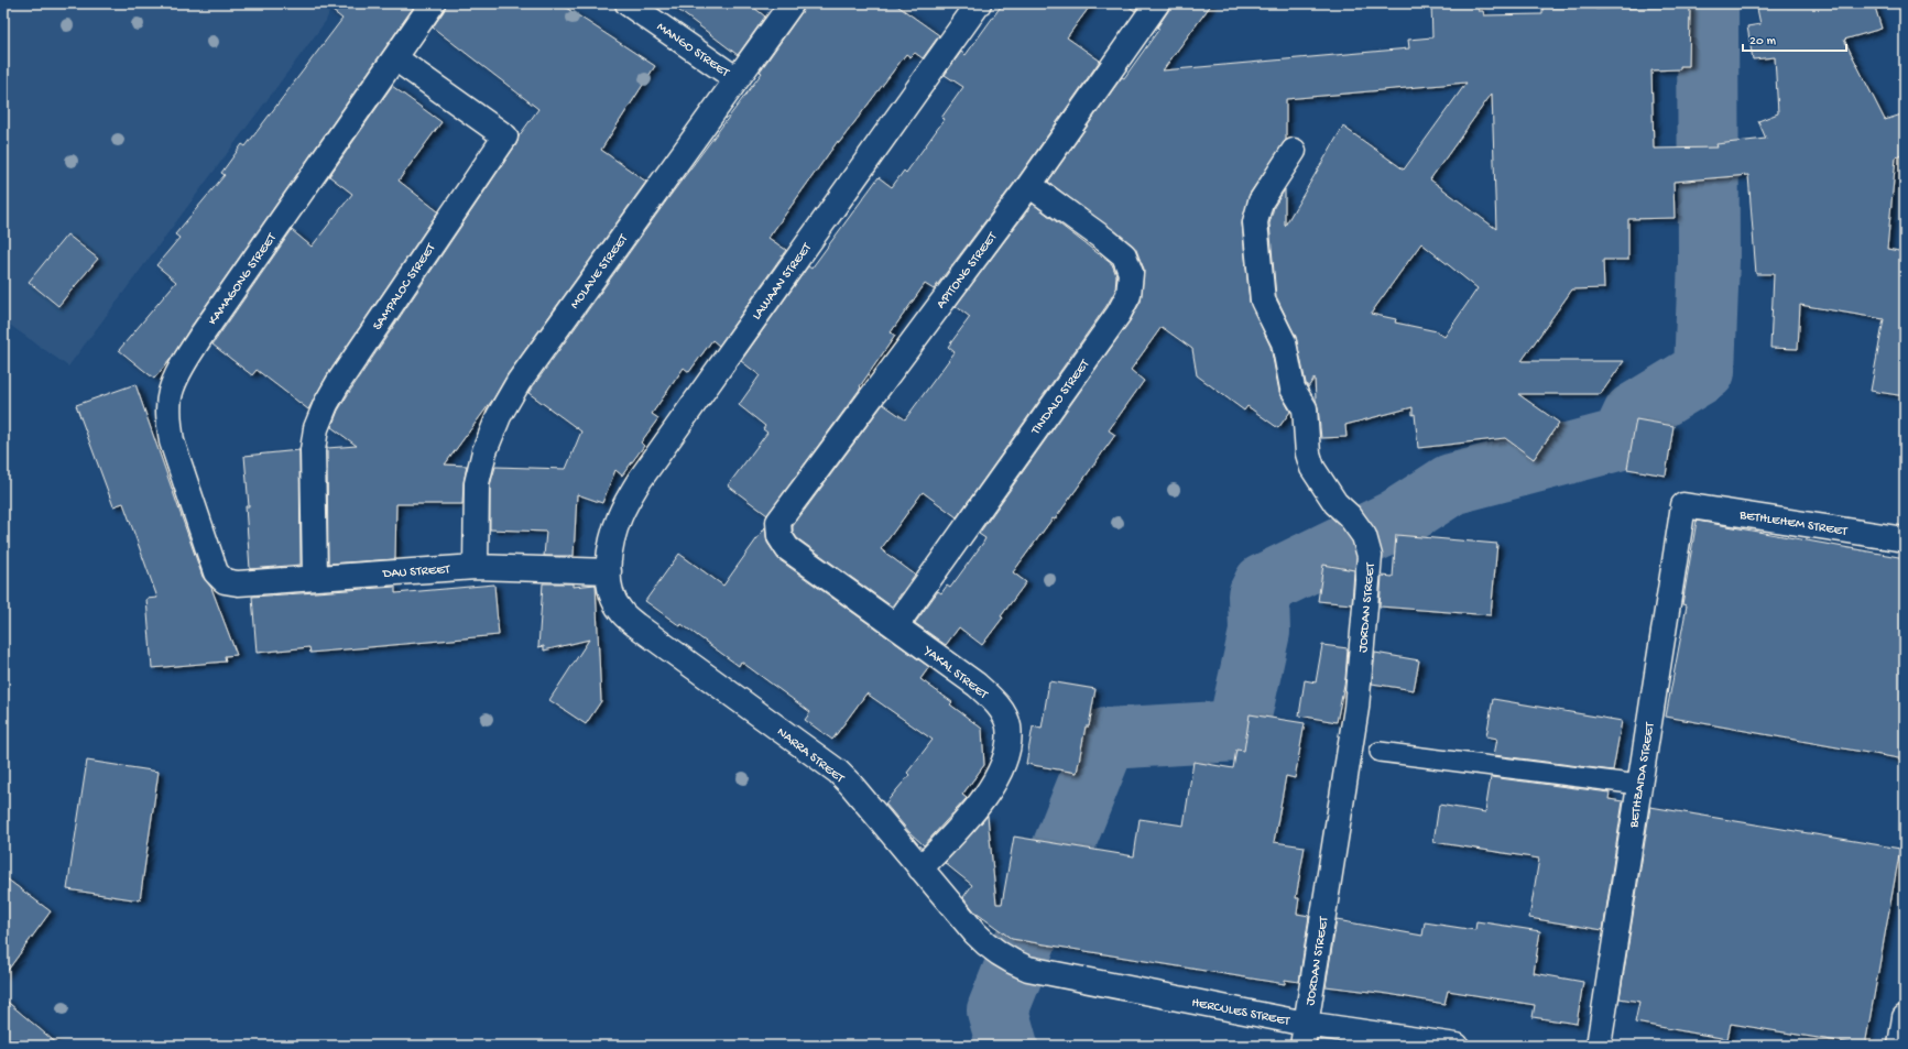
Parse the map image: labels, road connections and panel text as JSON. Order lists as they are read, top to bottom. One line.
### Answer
{"streets":{"street":["MANGO STREET","APITONG STREET","MOLAVE STREET","KAMAGONG STREET","LAWAAN STREET","SAMPALOC STREET","TINDALO STREET","BETHLEHEM STREET","DAU STREET","JORDAN STREET","YAKAL STREET","NARRA STREET","BETHZAIDA STREET","HERCULES STREET"]},"crossings":[["MANGO STREET","MOLAVE STREET"],["APITONG STREET","TINDALO STREET"],["APITONG STREET","YAKAL STREET"],["MOLAVE STREET","DAU STREET"],["KAMAGONG STREET","SAMPALOC STREET"],["KAMAGONG STREET","DAU STREET"],["LAWAAN STREET","DAU STREET"],["LAWAAN STREET","NARRA STREET"],["SAMPALOC STREET","DAU STREET"],["TINDALO STREET","YAKAL STREET"],["BETHLEHEM STREET","BETHZAIDA STREET"],["DAU STREET","NARRA STREET"],["JORDAN STREET","HERCULES STREET"],["YAKAL STREET","NARRA STREET"],["NARRA STREET","HERCULES STREET"]],"scale_bar":"20 m"}
